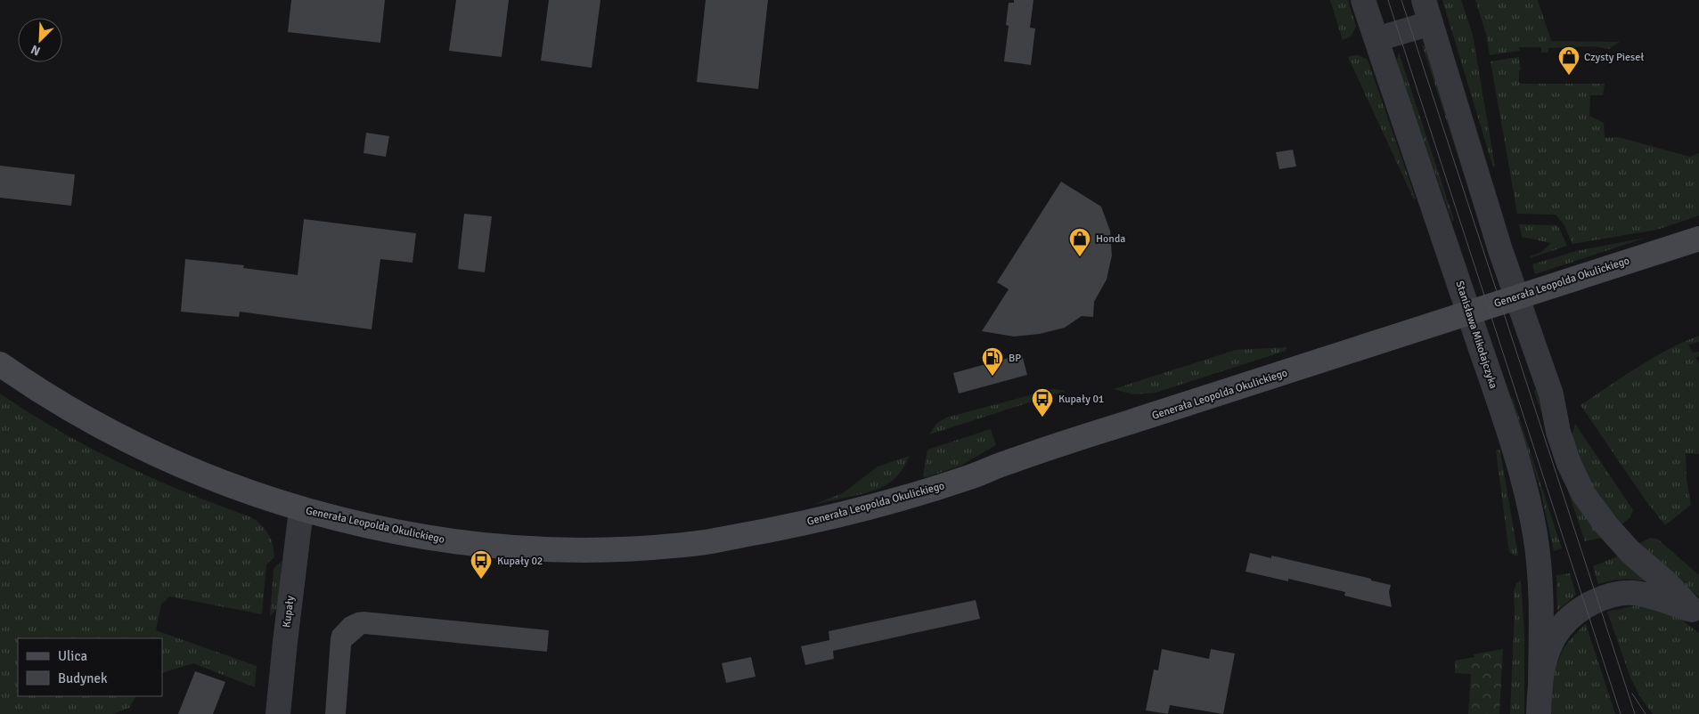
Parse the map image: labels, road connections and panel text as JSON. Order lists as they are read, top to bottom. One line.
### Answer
{"streets":{"main road":["Generała Leopolda Okulickiego"],"street":["Stanisława Mikołajczyka","Kupały"]},"crossings":[["Generała Leopolda Okulickiego","Kupały"]],"places":{"shop":["Czysty Pieseł","Honda"],"fuel station":["BP"],"bus stop":["Kupały 01","Kupały 02"]},"legend":["Ulica","Budynek"],"north":"bottom left"}
